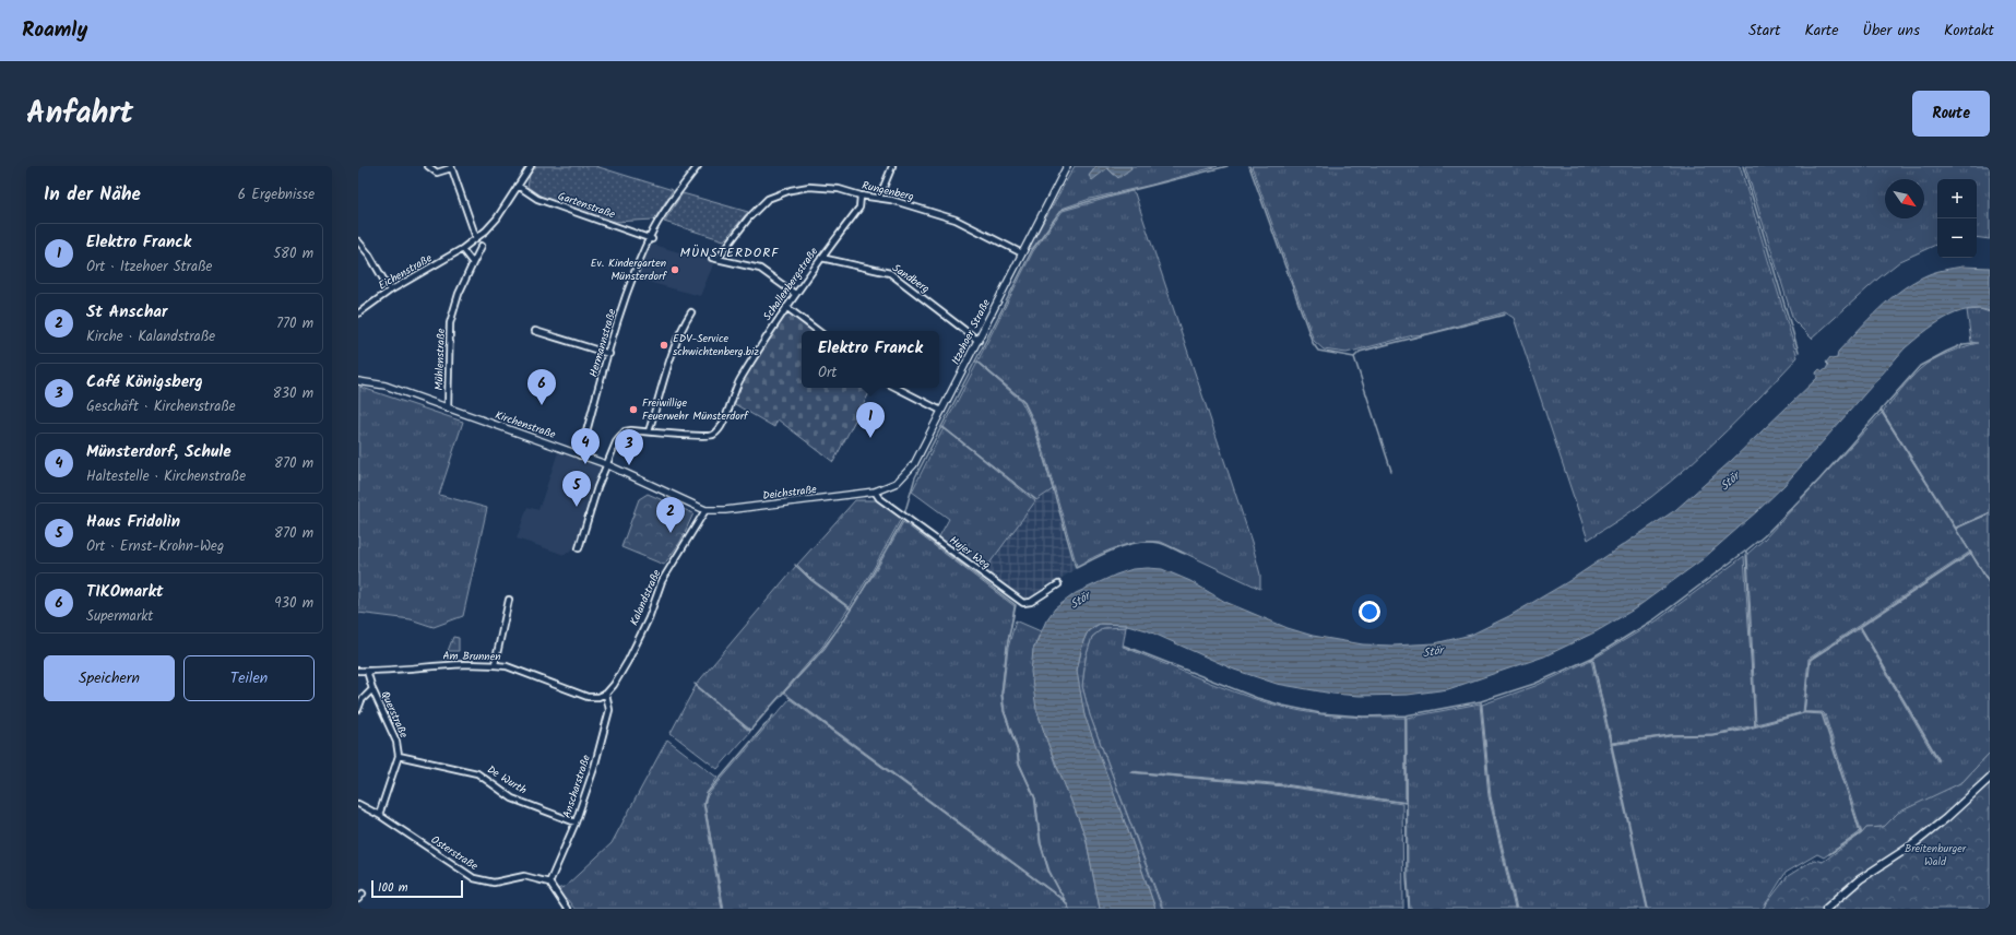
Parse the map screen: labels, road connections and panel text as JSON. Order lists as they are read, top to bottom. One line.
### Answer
{"streets":{"street":["Rungenberg","Gartenstraße","Eichenstraße","Sandberg","Schallenbergstraße","Itzehoer Straße","Hermannstraße","Mühlenstraße","Kirchenstraße","Deichstraße","Hujer Weg","Kalandstraße","Am Brunnen","Querstraße","De Wurth","Anscharstraße","Osterstraße"]},"crossings":[["Rungenberg","Schallenbergstraße"],["Rungenberg","Itzehoer Straße"],["Gartenstraße","Hermannstraße"],["Sandberg","Schallenbergstraße"],["Sandberg","Itzehoer Straße"],["Schallenbergstraße","Kirchenstraße"],["Itzehoer Straße","Deichstraße"],["Itzehoer Straße","Hujer Weg"],["Hermannstraße","Kirchenstraße"],["Mühlenstraße","Kirchenstraße"],["Kirchenstraße","Deichstraße"],["Kirchenstraße","Kalandstraße"],["Deichstraße","Hujer Weg"],["Deichstraße","Kalandstraße"],["Kalandstraße","Am Brunnen"],["Kalandstraße","Anscharstraße"],["Am Brunnen","Querstraße"],["Am Brunnen","Anscharstraße"],["Querstraße","De Wurth"],["Querstraße","Osterstraße"],["De Wurth","Anscharstraße"],["Anscharstraße","Osterstraße"]],"districts":["MÜNSTERDORF"],"water":["Stör"],"parks":["Breitenburger Wald"],"places":["Ev. Kindergarten Münsterdorf","EDV-Service schwichtenberg.biz","Freiwillige Feuerwehr Münsterdorf"],"scale_bar":"100 m","north":"bottom right","page":{"header":"Roamly","nav":["Start","Karte","Über uns","Kontakt"],"title":"Anfahrt","buttons":["Route",["Speichern","Teilen"]],"heading":["In der Nähe","6 Ergebnisse"],"map_buttons":["+","−"],"list":[{"mark":"1","name":"Elektro Franck","note":"Ort · Itzehoer Straße","value":"580 m"},{"mark":"2","name":"St Anschar","note":"Kirche · Kalandstraße","value":"770 m"},{"mark":"3","name":"Café Königsberg","note":"Geschäft · Kirchenstraße","value":"830 m"},{"mark":"4","name":"Münsterdorf, Schule","note":"Haltestelle · Kirchenstraße","value":"870 m"},{"mark":"5","name":"Haus Fridolin","note":"Ort · Ernst-Krohn-Weg","value":"870 m"},{"mark":"6","name":"TIKOmarkt","note":"Supermarkt","value":"930 m"}],"popup":["Elektro Franck","Ort"],"pins":["6","1","4","3","5","2"],"scale":"100 m"}}
